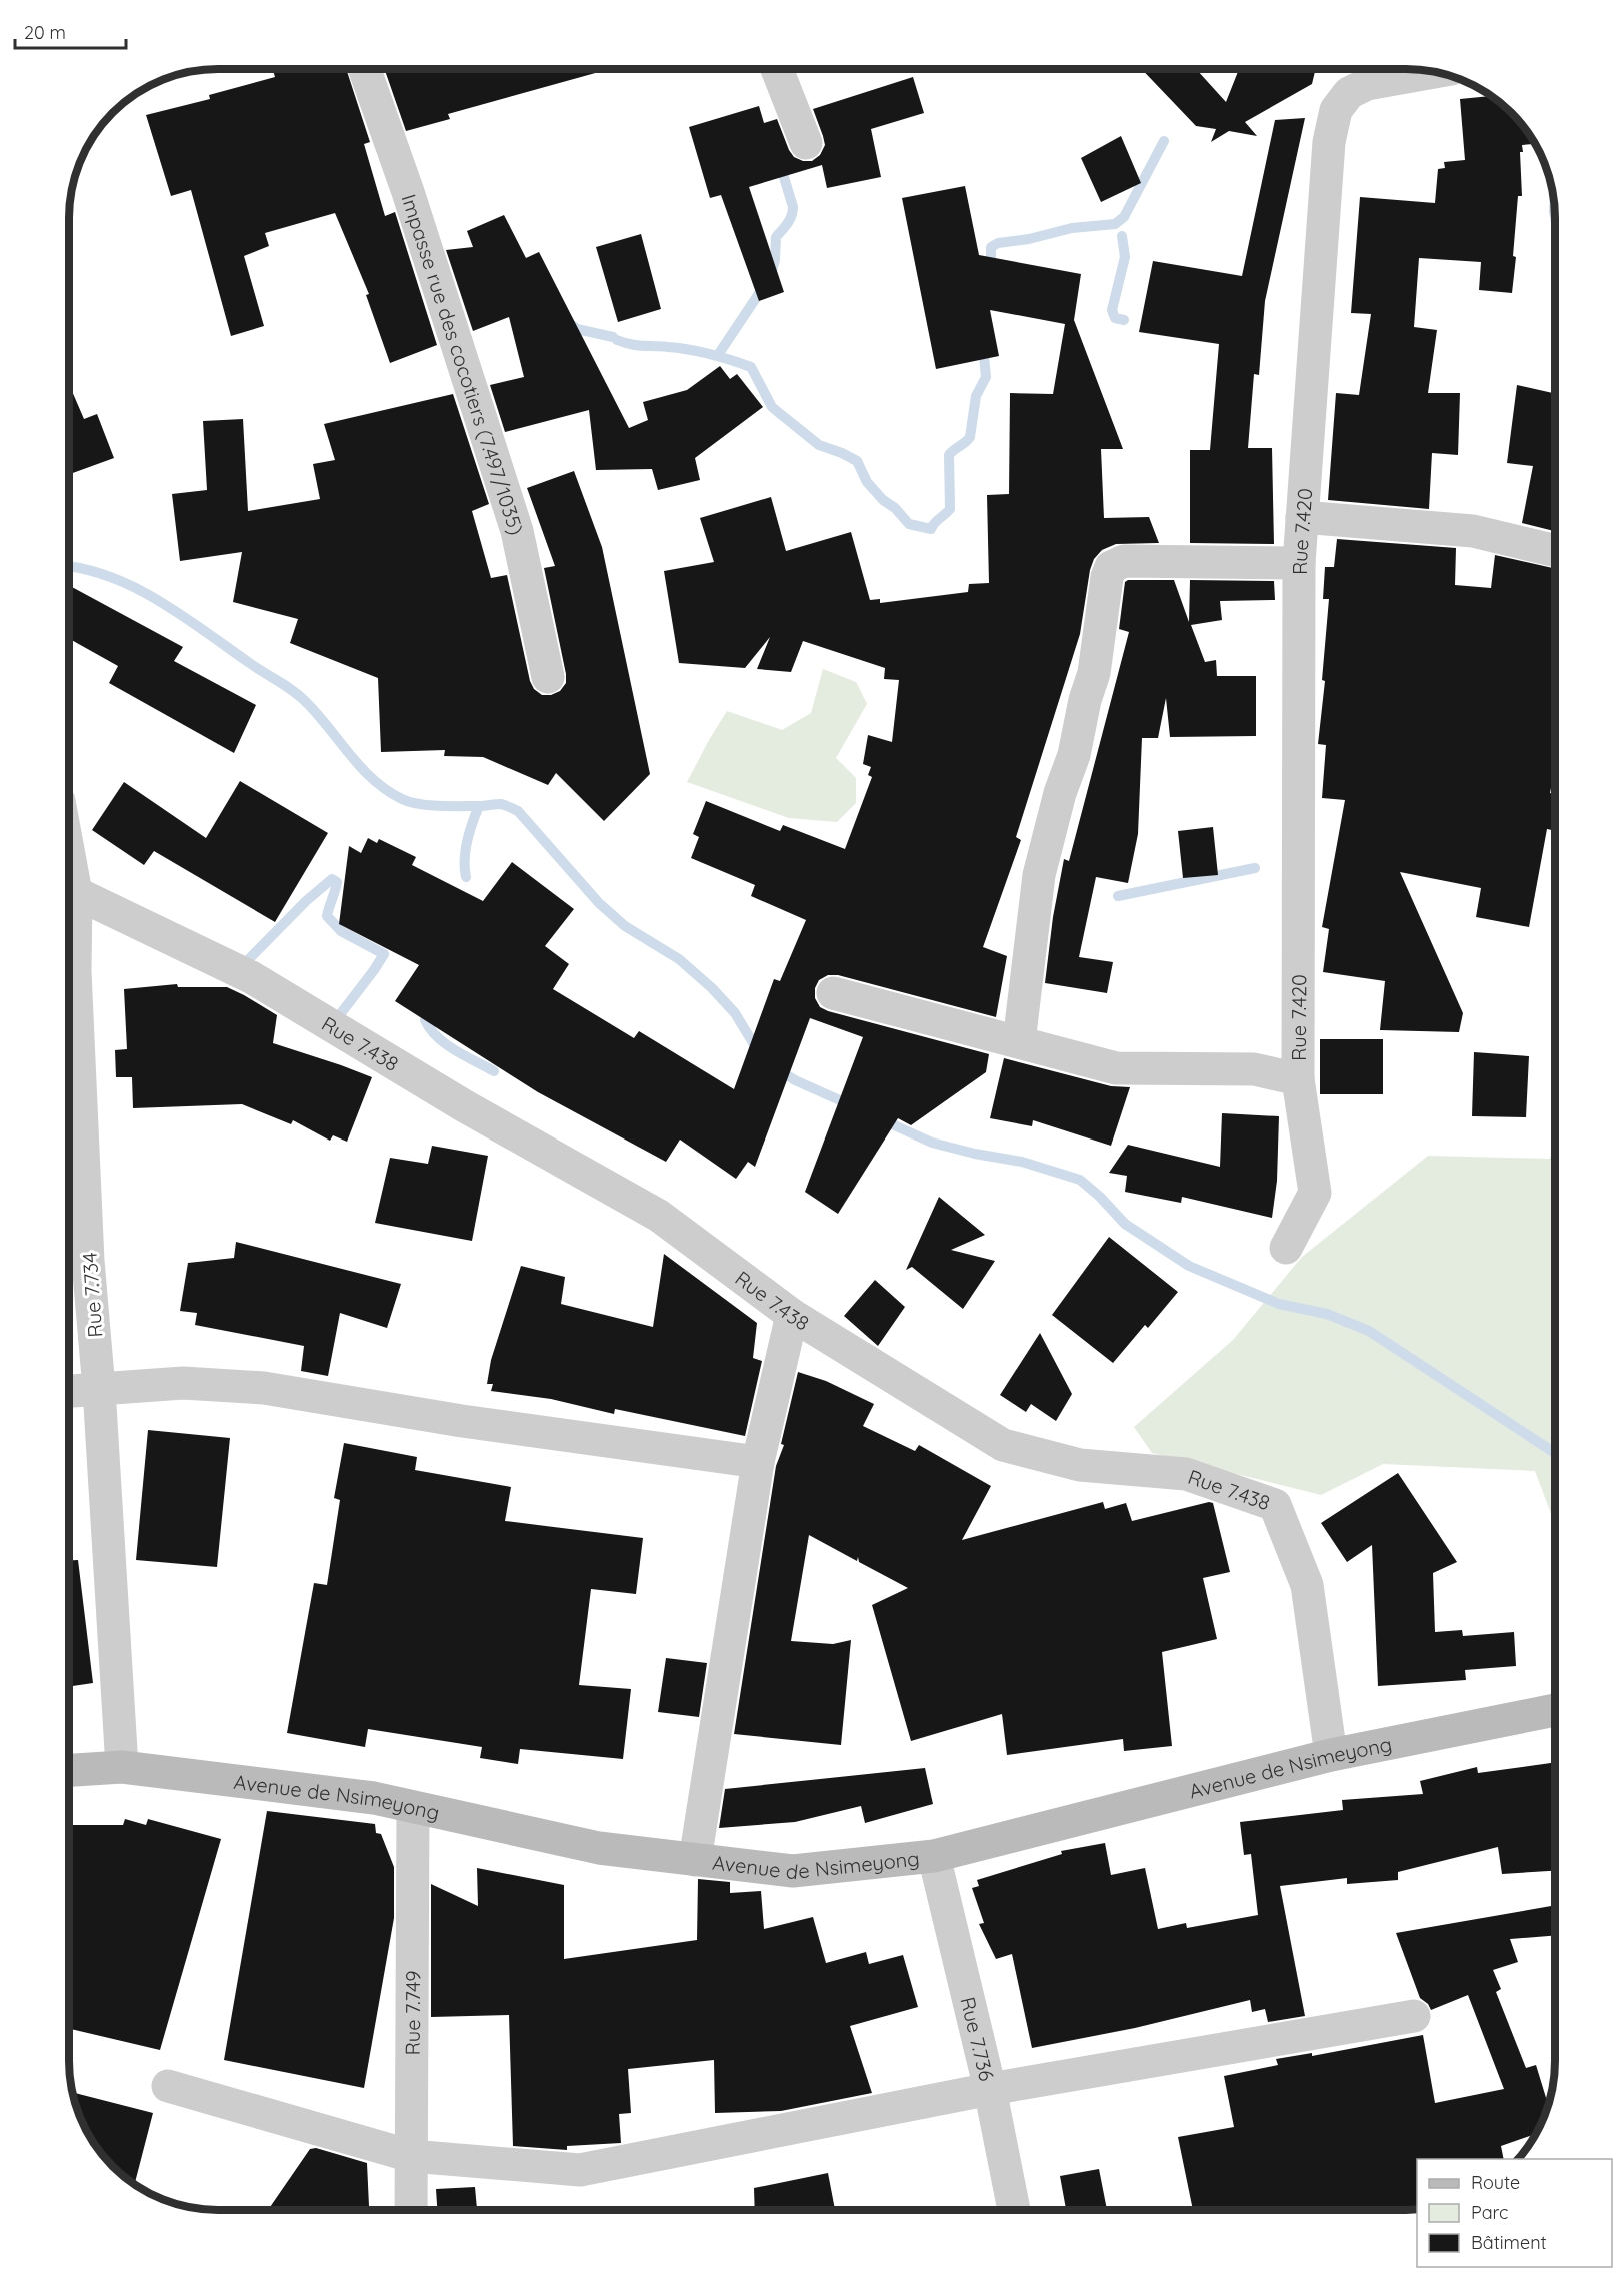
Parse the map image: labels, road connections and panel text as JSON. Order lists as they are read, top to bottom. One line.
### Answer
{"streets":{"main road":["Avenue de Nsimeyong"],"street":["Impasse rue des cocotiers (7.497/1035)","Rue 7.420","Rue 7.438","Rue 7.734","Rue 7.749","Rue 7.736"]},"crossings":[["Rue 7.438","Rue 7.734"],["Rue 7.438","Avenue de Nsimeyong"],["Rue 7.734","Avenue de Nsimeyong"],["Avenue de Nsimeyong","Rue 7.749"],["Avenue de Nsimeyong","Rue 7.736"]],"legend":["Route","Parc","Bâtiment"],"scale_bar":"20 m"}
